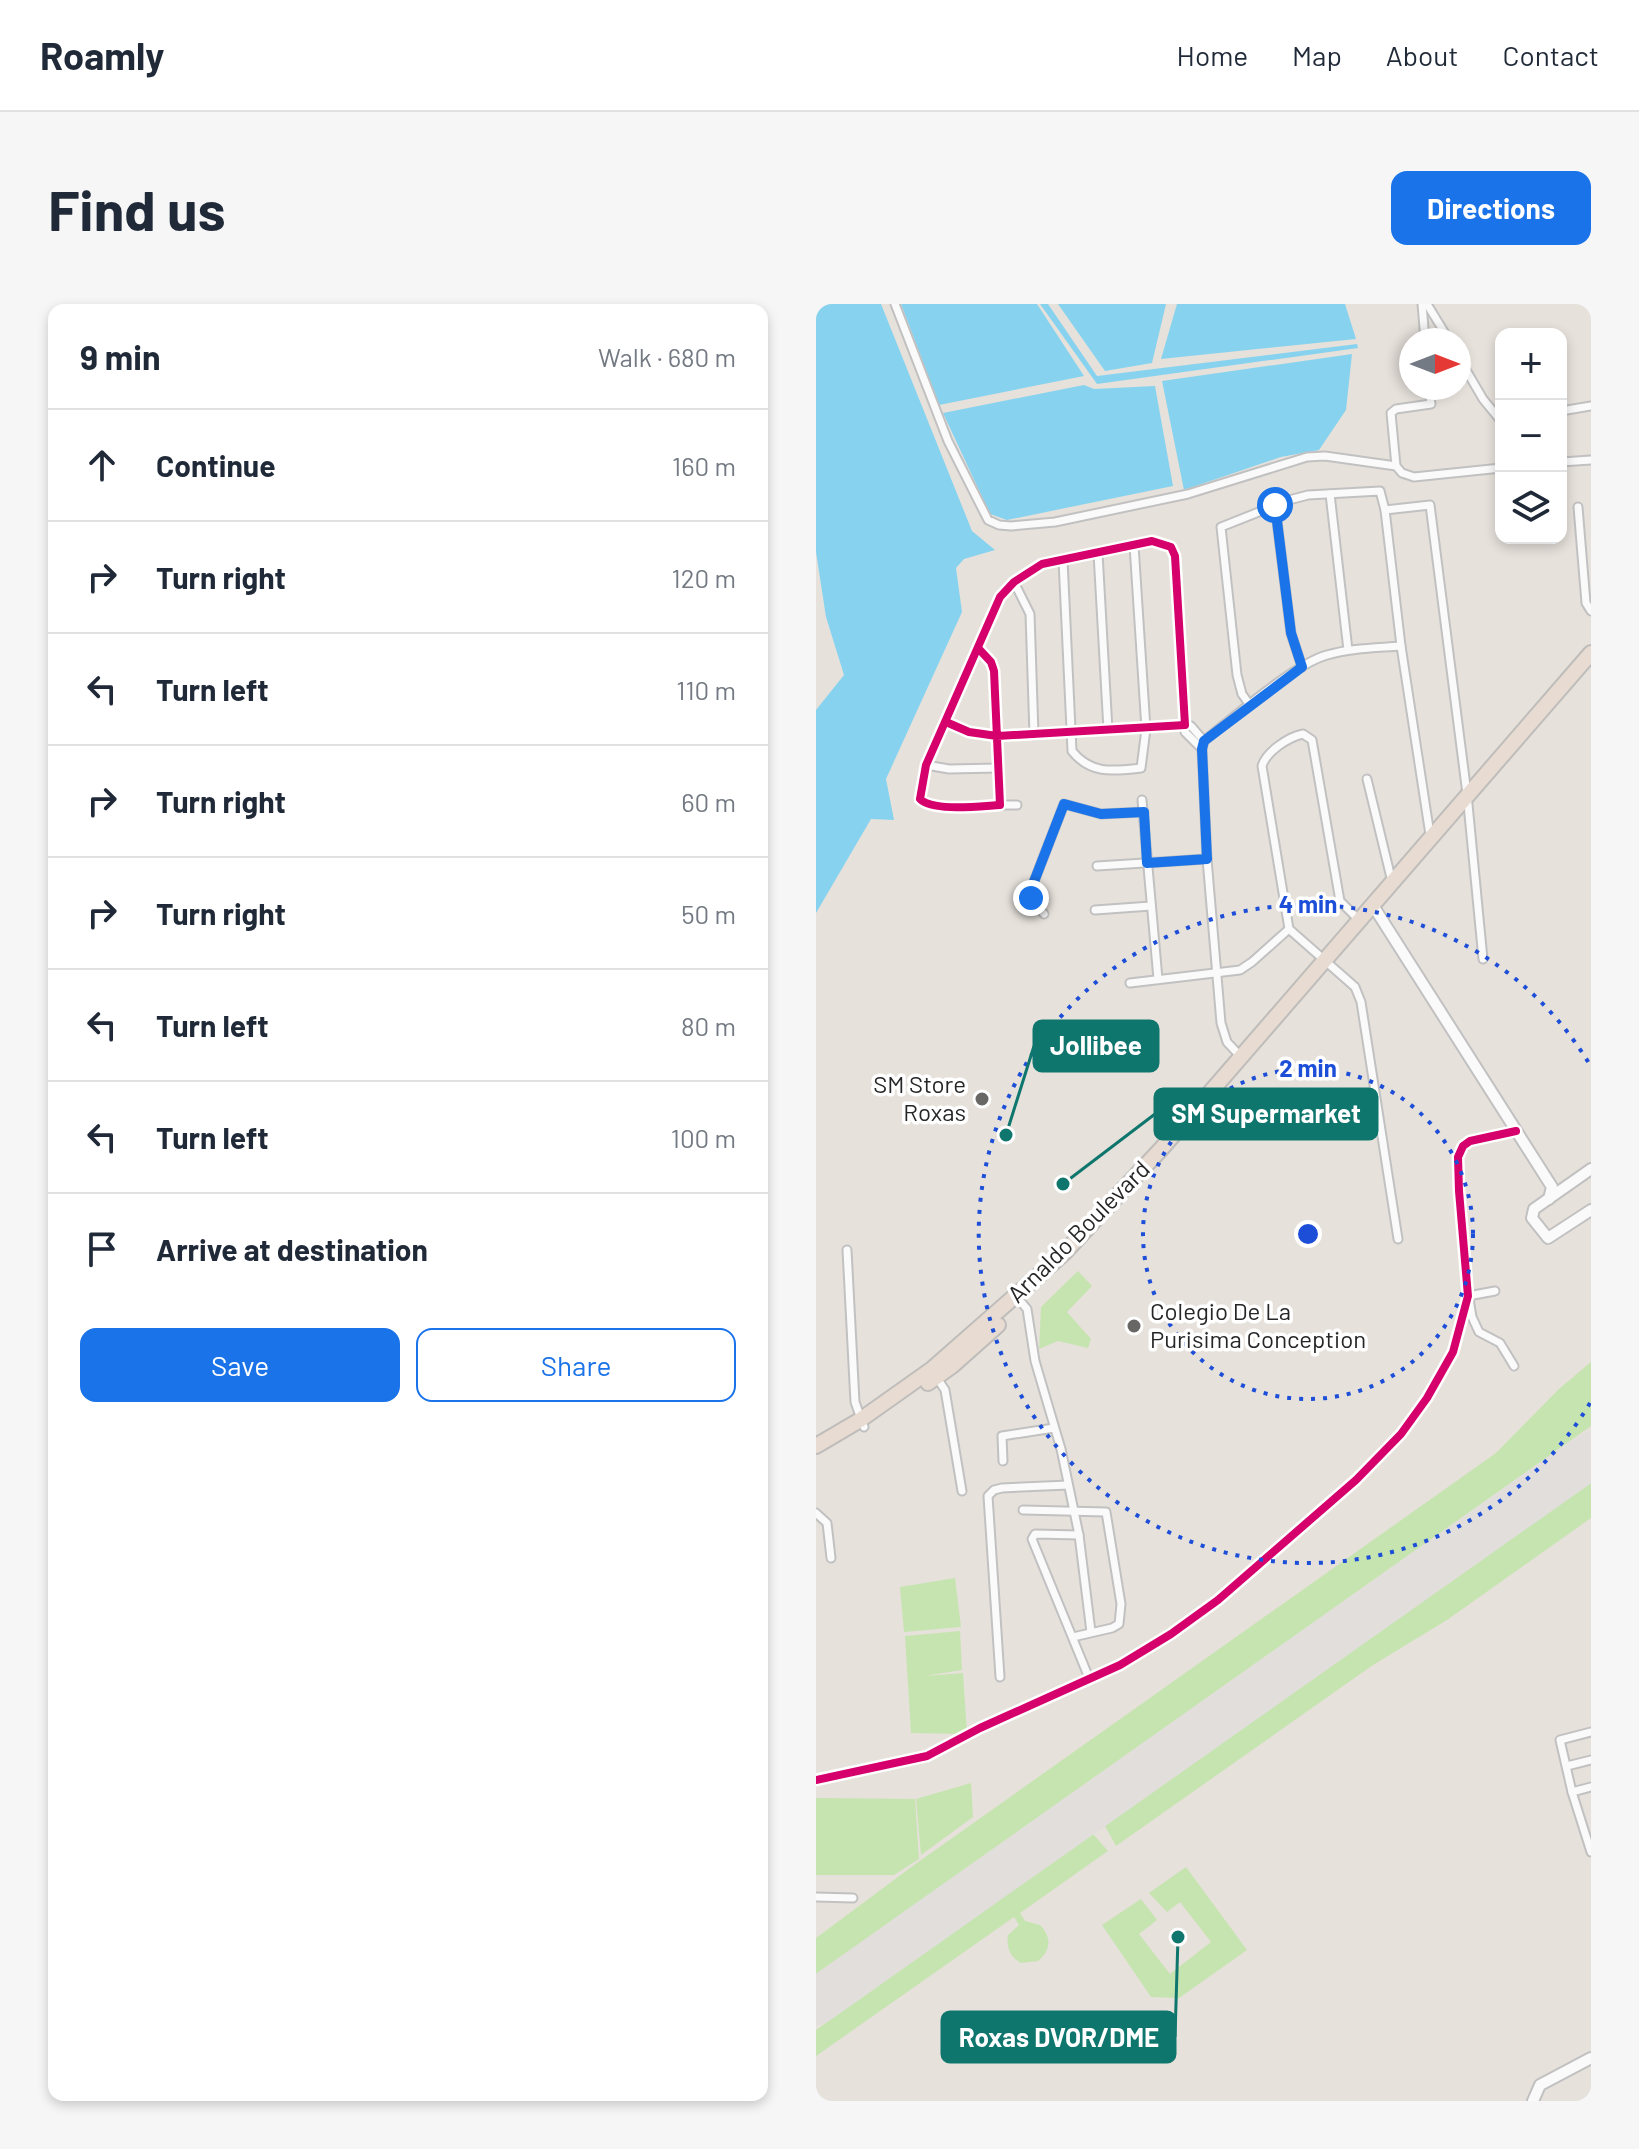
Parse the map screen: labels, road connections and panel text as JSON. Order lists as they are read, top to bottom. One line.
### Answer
{"streets":{"highway":["Arnaldo Boulevard"]},"places":["SM Store Roxas","Jollibee","SM Supermarket","Colegio De La Purisima Conception","Roxas DVOR/DME"],"north":"right","page":{"header":"Roamly","nav":["Home","Map","About","Contact"],"buttons":["Directions",["Save","Share"]],"title":"Find us","heading":["9 min","Walk · 680 m"],"map_buttons":["+","−"],"list":[["Continue","160 m"],["Turn right","120 m"],["Turn left","110 m"],["Turn right","60 m"],["Turn right","50 m"],["Turn left","80 m"],["Turn left","100 m"],"Arrive at destination"]},"rings":["4 min","2 min"]}
